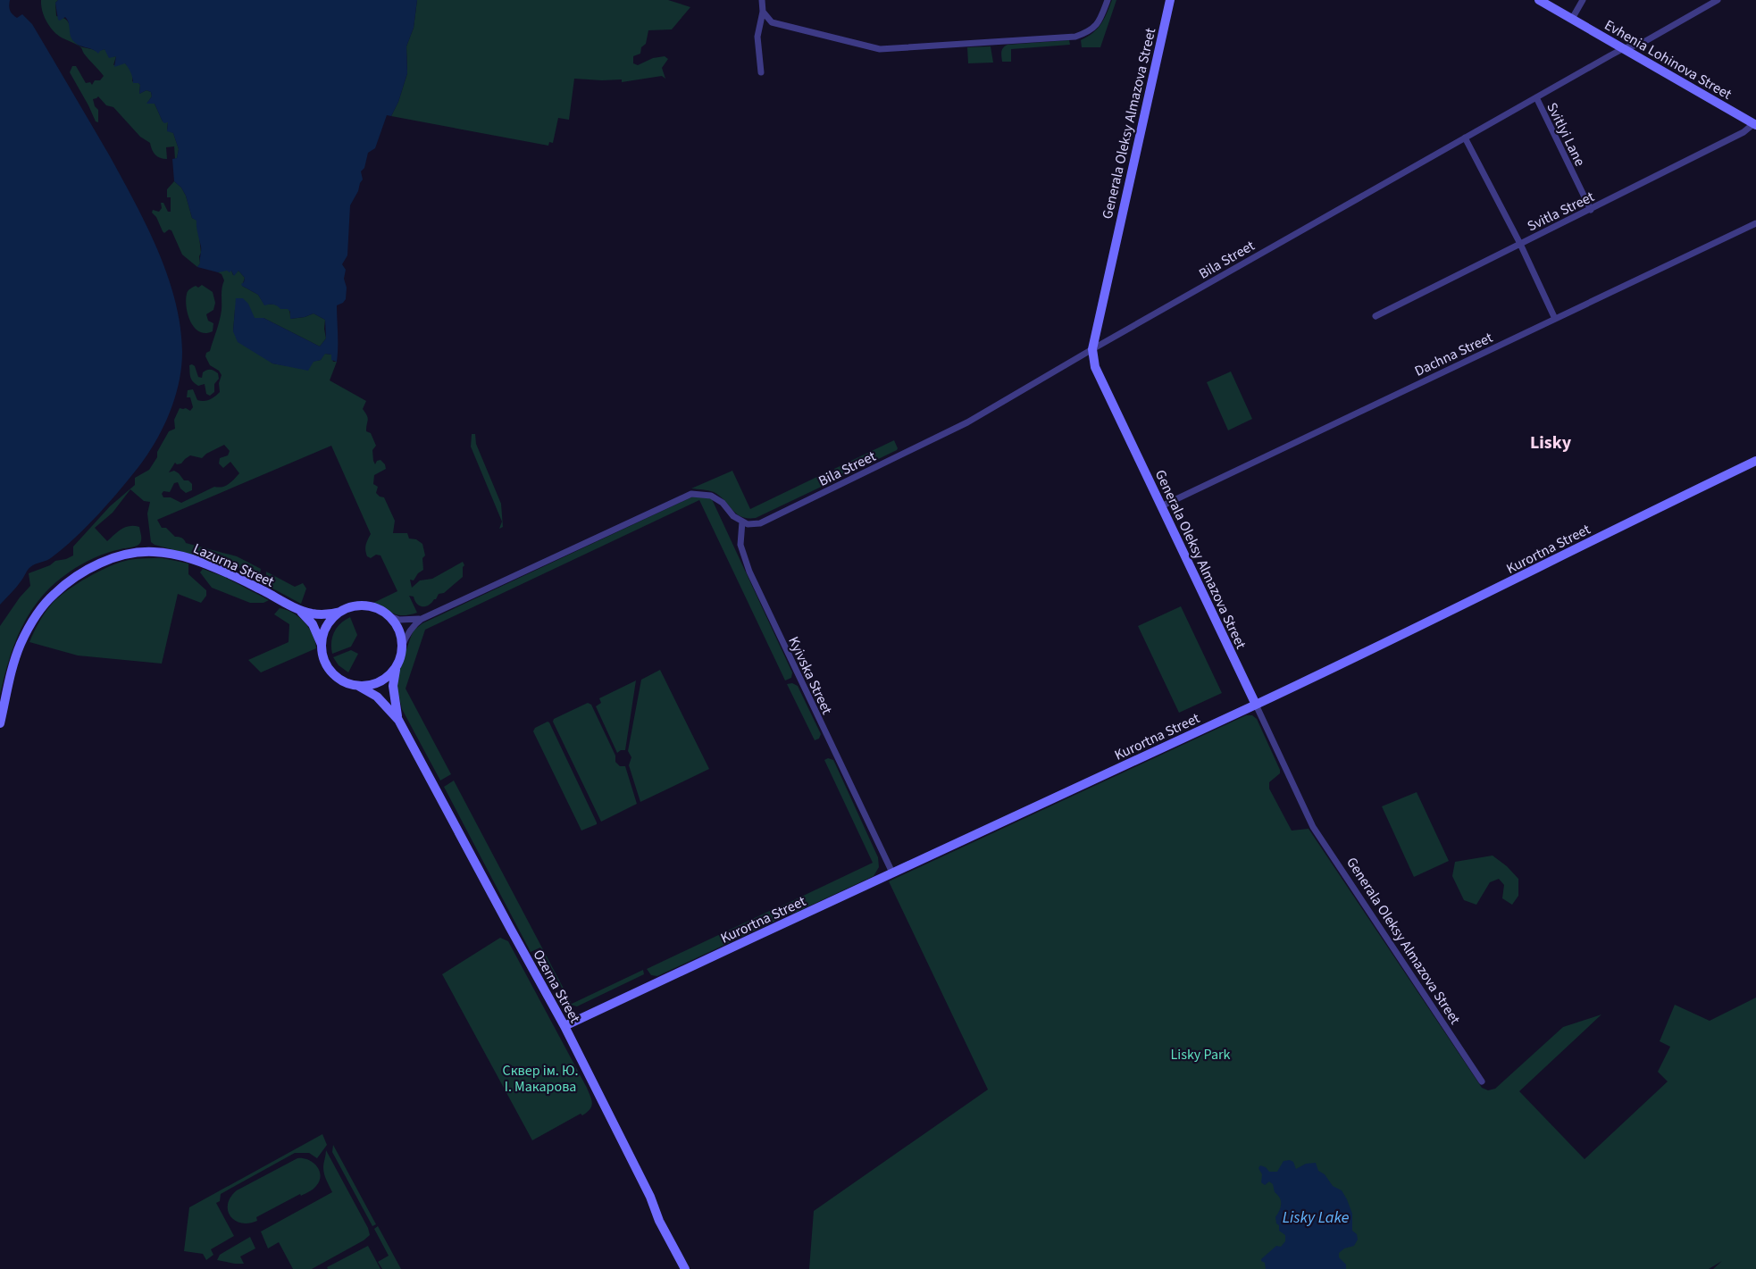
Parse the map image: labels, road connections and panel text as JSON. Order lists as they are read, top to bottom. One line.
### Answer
{"streets":{"street":["Evhenia Lohinova Street","Generala Oleksy Almazova Street","Svitlyi Lane","Svitla Street","Bila Street","Dachna Street","Kurortna Street","Lazurna Street","Kyivska Street","Ozerna Street"]},"crossings":[["Evhenia Lohinova Street","Svitla Street"],["Evhenia Lohinova Street","Bila Street"],["Generala Oleksy Almazova Street","Bila Street"],["Generala Oleksy Almazova Street","Dachna Street"],["Generala Oleksy Almazova Street","Kurortna Street"],["Svitlyi Lane","Svitla Street"],["Svitlyi Lane","Bila Street"],["Bila Street","Kyivska Street"],["Kurortna Street","Kyivska Street"],["Kurortna Street","Ozerna Street"],["Lazurna Street","Ozerna Street"]],"districts":["Lisky"],"water":["Lisky Lake"],"parks":["Lisky Park","Сквер ім. Ю. І. Макарова"]}
